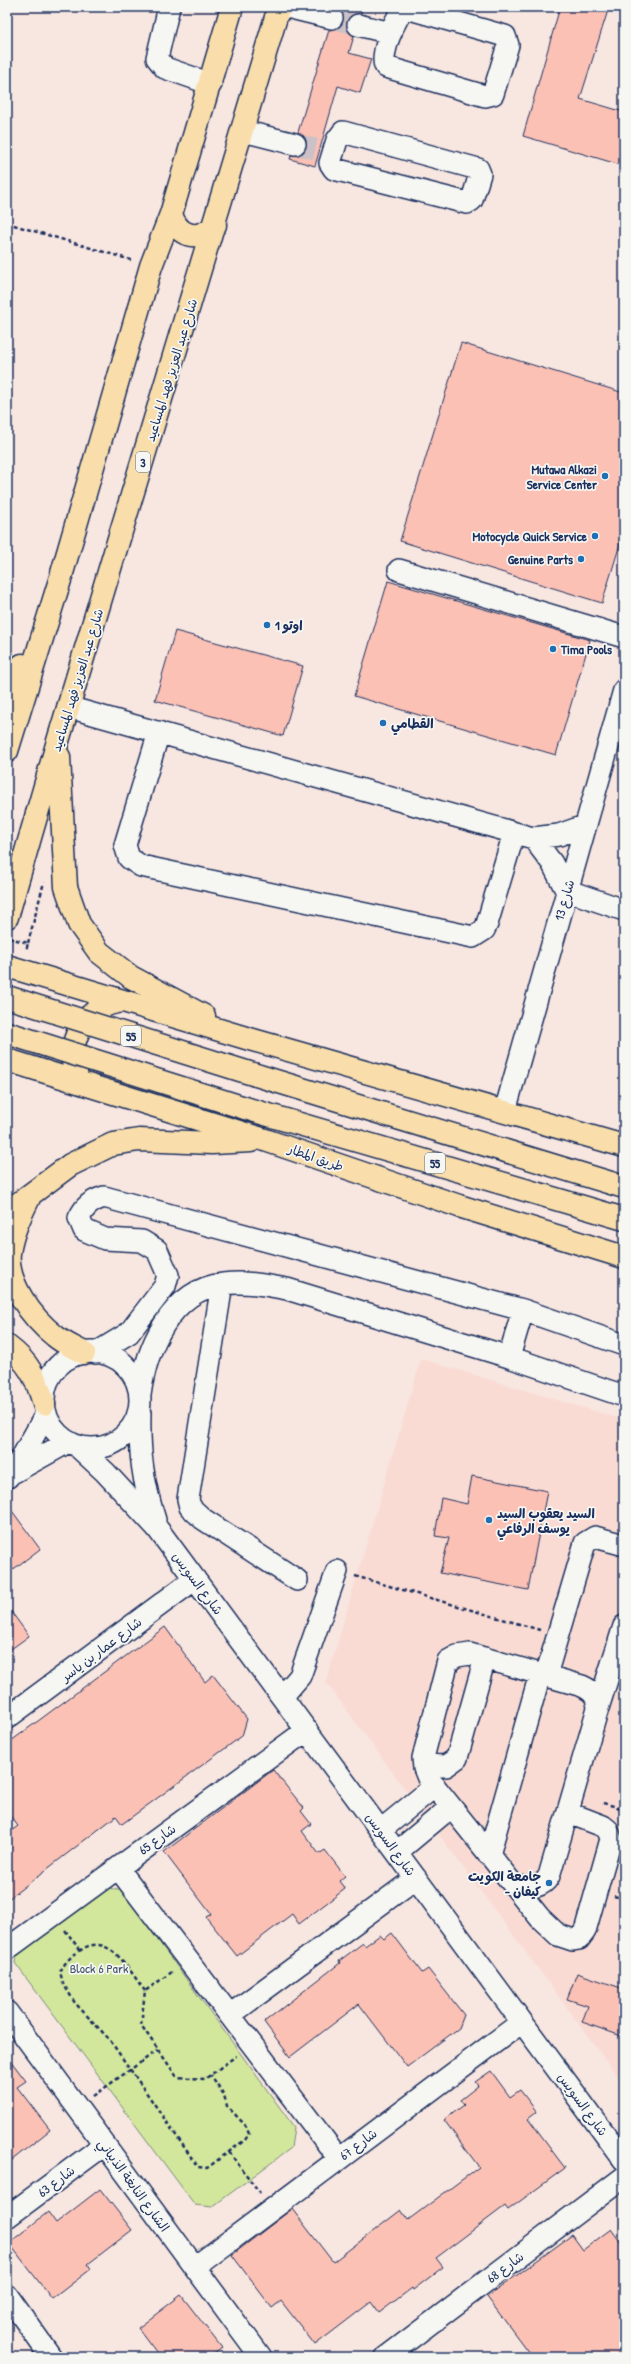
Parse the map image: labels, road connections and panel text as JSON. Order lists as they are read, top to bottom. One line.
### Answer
{"streets":{"main road":["شارع عبد العزيز فهد المساعيد","3","55","طريق المطار"],"street":["شارع 13","شارع السويس","شارع عمار بن ياسر","شارع 65","شارع 67","شارع 63","الشارع النابغة الذبياني","شارع 68"]},"crossings":[["شارع السويس","شارع عمار بن ياسر"],["شارع السويس","شارع 65"],["شارع السويس","شارع 67"],["شارع 67","الشارع النابغة الذبياني"],["شارع 63","الشارع النابغة الذبياني"]],"parks":["Block 6 Park"],"places":["Mutawa Alkazi Service Center","Motocycle Quick Service","Genuine Parts","اوتو 1","Tima Pools","القطامي","السيد يعقوب السيد يوسف الرفاعي","جامعة الكويت - كيفان"]}
